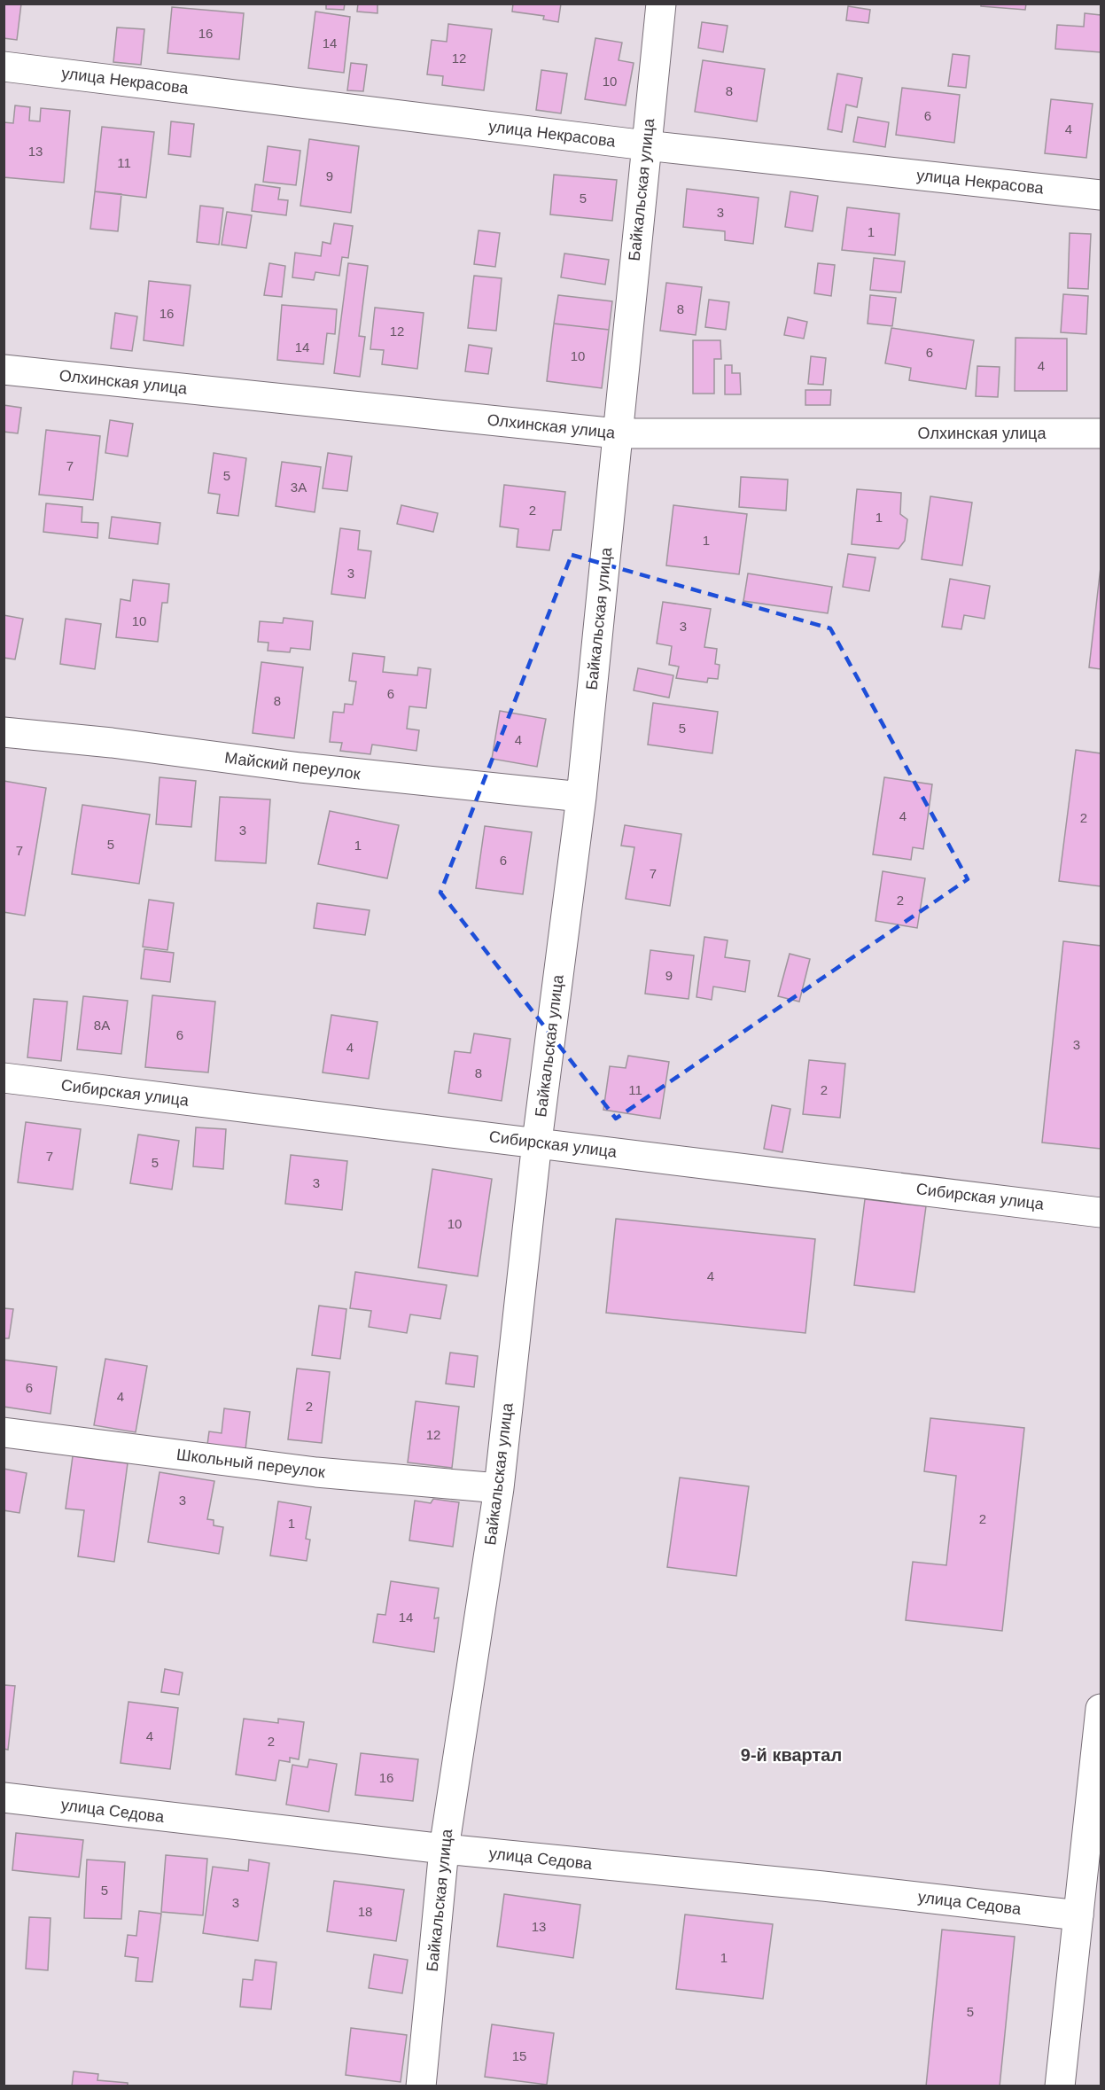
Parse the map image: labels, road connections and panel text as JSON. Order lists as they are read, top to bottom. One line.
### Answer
{"streets":{"street":["улица Некрасова","Байкальская улица","Олхинская улица","Майский переулок","Сибирская улица","Школьный переулок","улица Седова"]},"crossings":[["улица Некрасова","Байкальская улица"],["Байкальская улица","Олхинская улица"],["Байкальская улица","Майский переулок"],["Байкальская улица","Сибирская улица"],["Байкальская улица","Школьный переулок"],["Байкальская улица","улица Седова"]],"districts":["9-й квартал"],"house_numbers":["16","14","12","10","8","6","4","13","11","9","5","3","1","8","16","12","14","6","10","4","7","5","3А","2","1","1","3","10","3","6","8","5","4","4","2","3","5","1","7","6","7","2","9","8А","6","3","4","8","11","2","7","5","3","10","4","6","4","2","12","3","2","1","14","4","2","16","5","3","18","13","1","5","15"]}
